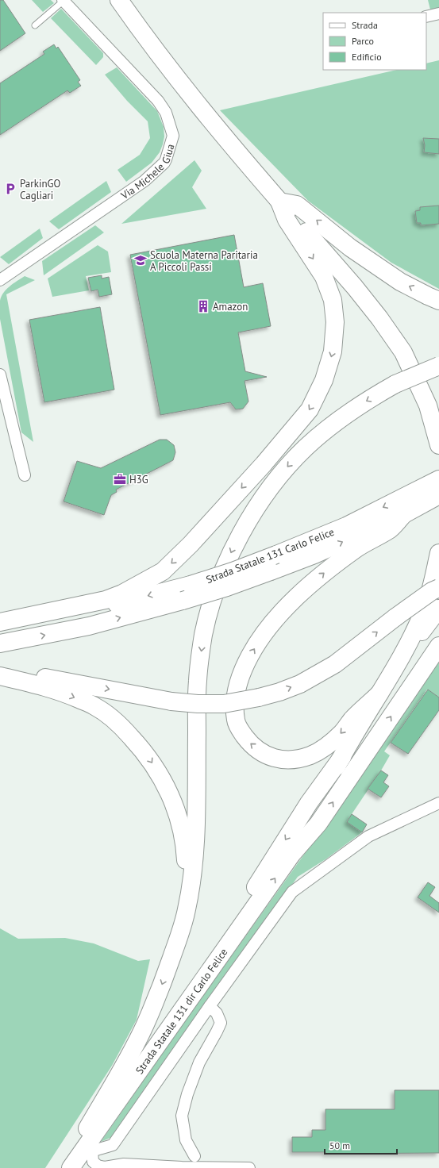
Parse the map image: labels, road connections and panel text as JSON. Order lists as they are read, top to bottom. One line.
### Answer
{"streets":{"highway":["Strada Statale 131 Carlo Felice","Strada Statale 131 dir Carlo Felice"],"street":["Via Michele Giua"]},"places":{"parking":["ParkinGO Cagliari"],"school or university":["Scuola Materna Paritaria A Piccoli Passi"],"building":["Amazon"],"office":["H3G"]},"legend":["Strada","Parco","Edificio"],"scale_bar":"50 m"}
